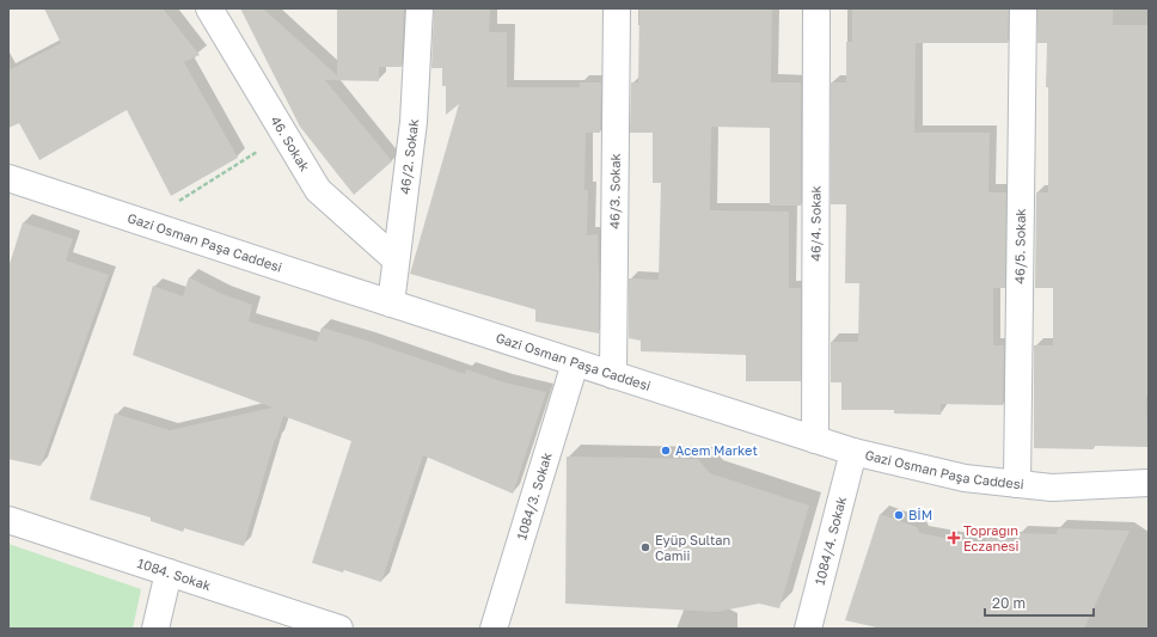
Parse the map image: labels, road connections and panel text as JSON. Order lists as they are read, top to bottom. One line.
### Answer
{"streets":{"street":["46. Sokak","46/2. Sokak","46/3. Sokak","46/4. Sokak","Gazi Osman Paşa Caddesi","46/5. Sokak","1084/3. Sokak","1084/4. Sokak","1084. Sokak"]},"crossings":[["46. Sokak","46/2. Sokak"],["46/2. Sokak","Gazi Osman Paşa Caddesi"],["46/3. Sokak","Gazi Osman Paşa Caddesi"],["46/4. Sokak","Gazi Osman Paşa Caddesi"],["Gazi Osman Paşa Caddesi","46/5. Sokak"],["Gazi Osman Paşa Caddesi","1084/3. Sokak"],["Gazi Osman Paşa Caddesi","1084/4. Sokak"]],"places":{"other":["Acem Market","BİM","Eyüp Sultan Camii"],"health":["Toprağın Eczanesi"]},"scale_bar":"20 m"}
